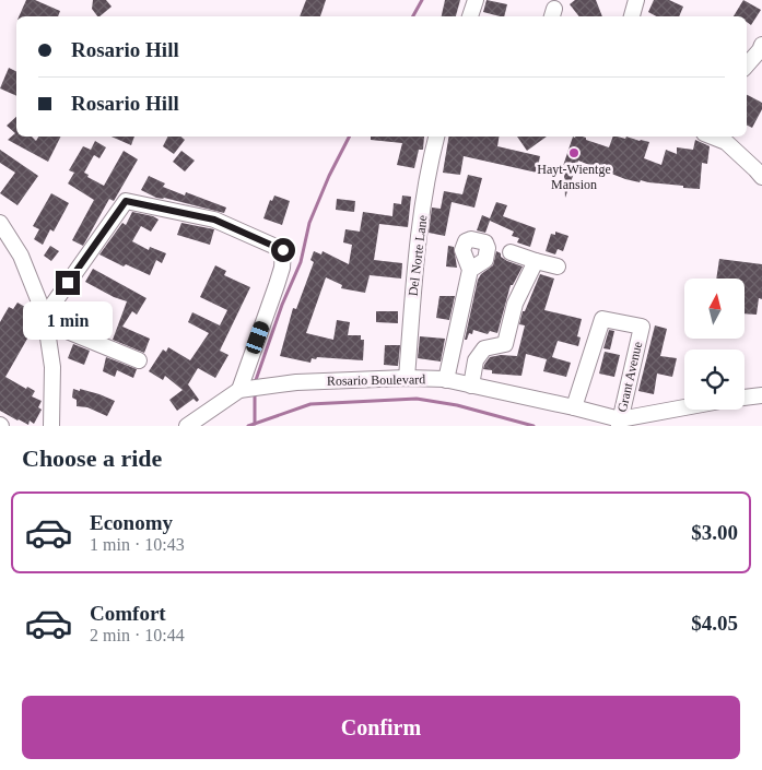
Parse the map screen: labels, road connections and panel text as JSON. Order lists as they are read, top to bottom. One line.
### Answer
{"streets":{"street":["Del Norte Lane","Grant Avenue","Rosario Boulevard"]},"crossings":[["Del Norte Lane","Rosario Boulevard"],["Grant Avenue","Rosario Boulevard"]],"places":["Hayt-Wientge Mansion"],"north":"top","page":{"banner":["Rosario Hill","Rosario Hill"],"bubble":"1 min","heading":"Choose a ride","list":[{"name":"Economy","note":"1 min · 10:43","value":"$3.00"},{"name":"Comfort","note":"2 min · 10:44","value":"$4.05"}],"buttons":"Confirm"}}
